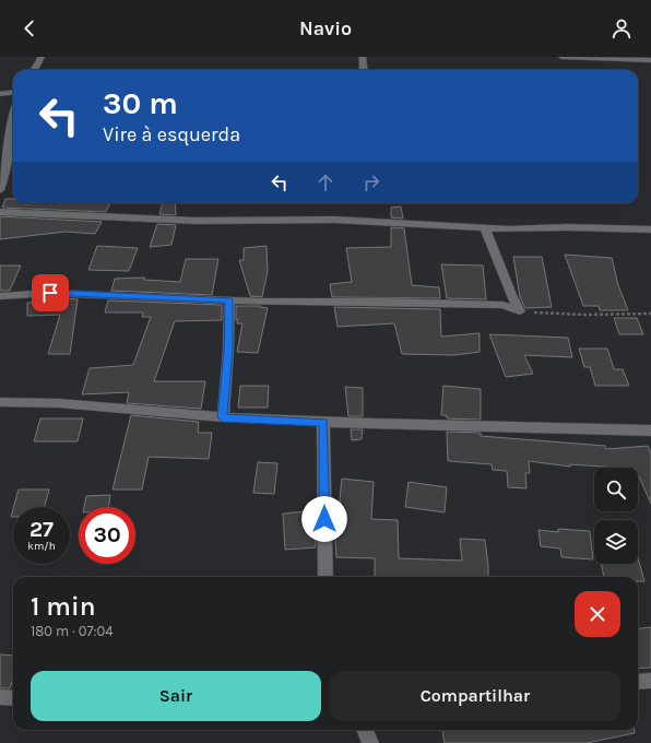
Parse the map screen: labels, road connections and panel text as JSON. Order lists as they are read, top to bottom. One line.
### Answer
{"page":{"header":"Navio","turn":["30 m","Vire à esquerda"],"speed":"27 km/h","limit":"30","heading":["1 min","180 m · 07:04"],"buttons":["Sair","Compartilhar"]}}
